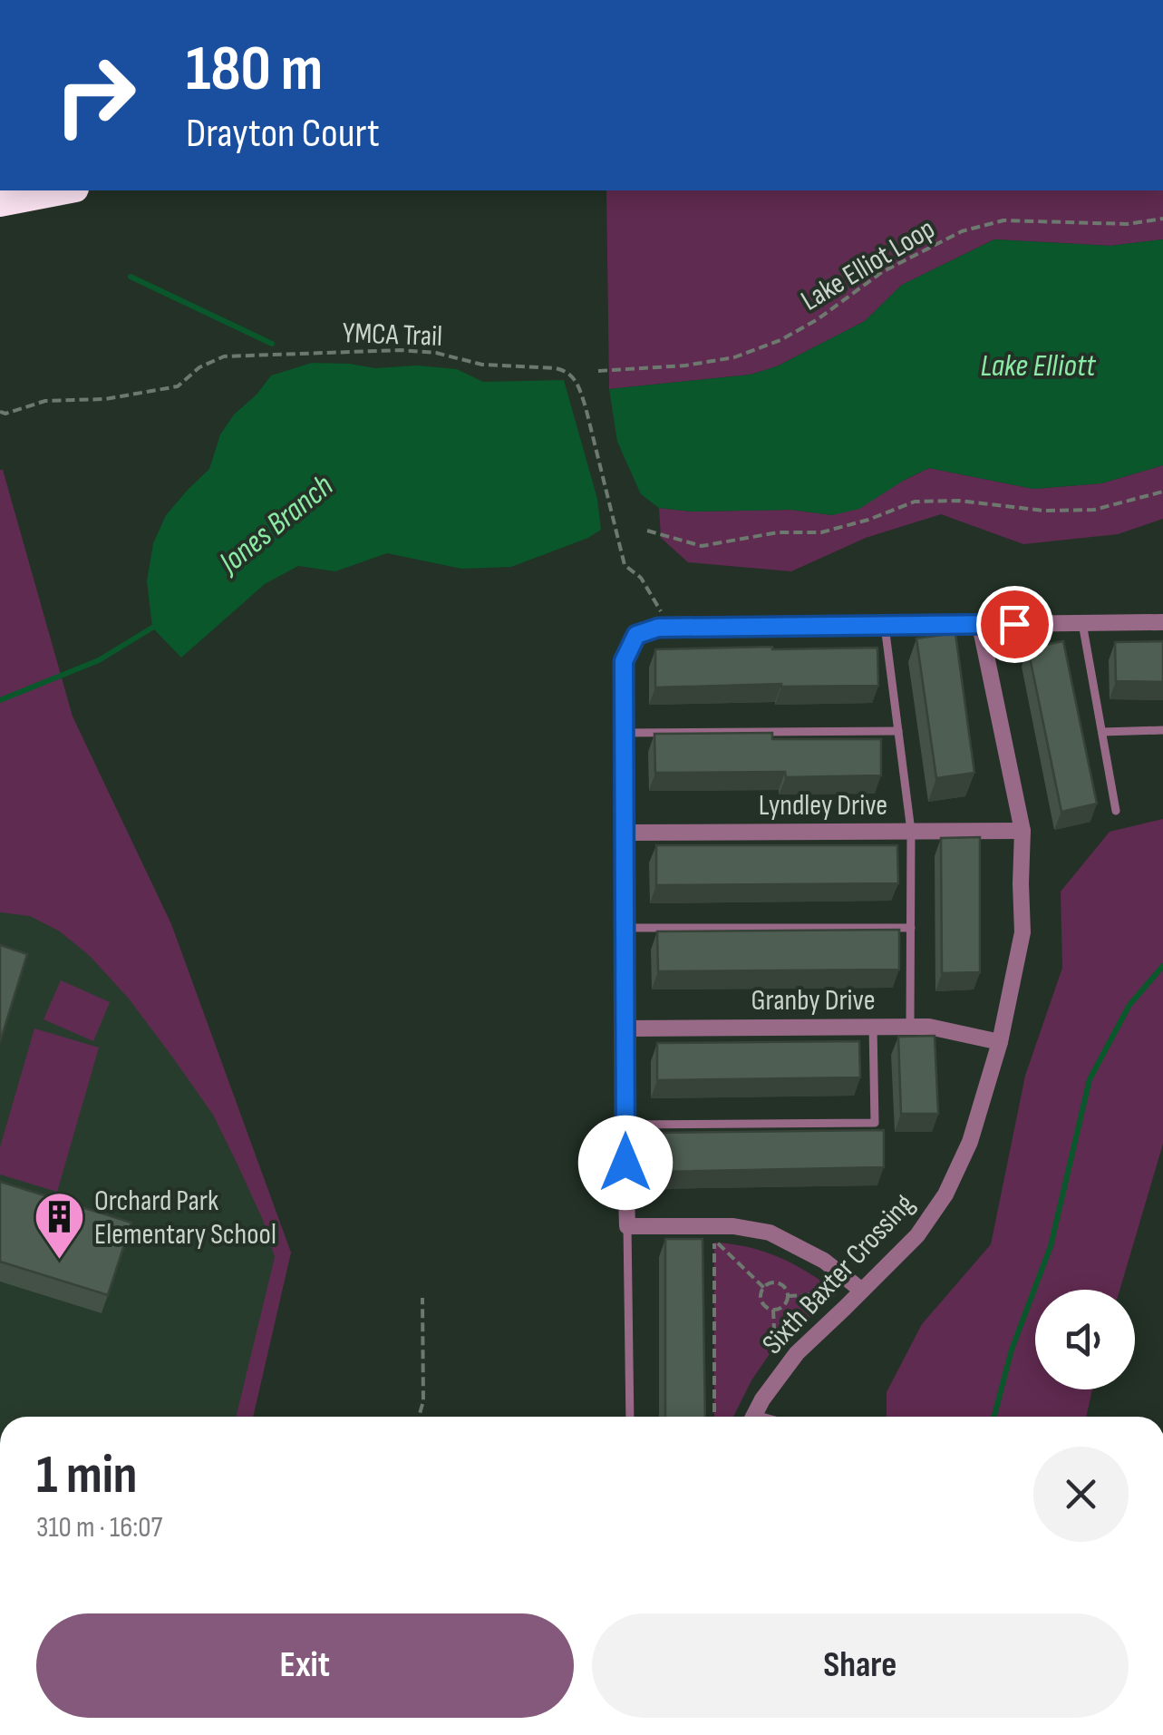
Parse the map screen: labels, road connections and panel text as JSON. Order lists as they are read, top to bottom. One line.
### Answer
{"streets":{"street":["Lyndley Drive","Granby Drive","Sixth Baxter Crossing"],"path":["Lake Elliot Loop","YMCA Trail"]},"crossings":[["Lyndley Drive","Sixth Baxter Crossing"],["Granby Drive","Sixth Baxter Crossing"]],"water":["Lake Elliott","Jones Branch"],"places":{"building":["Orchard Park Elementary School"]},"page":{"turn":["180 m","Drayton Court"],"heading":["1 min","310 m · 16:07"],"buttons":["Exit","Share"]}}
